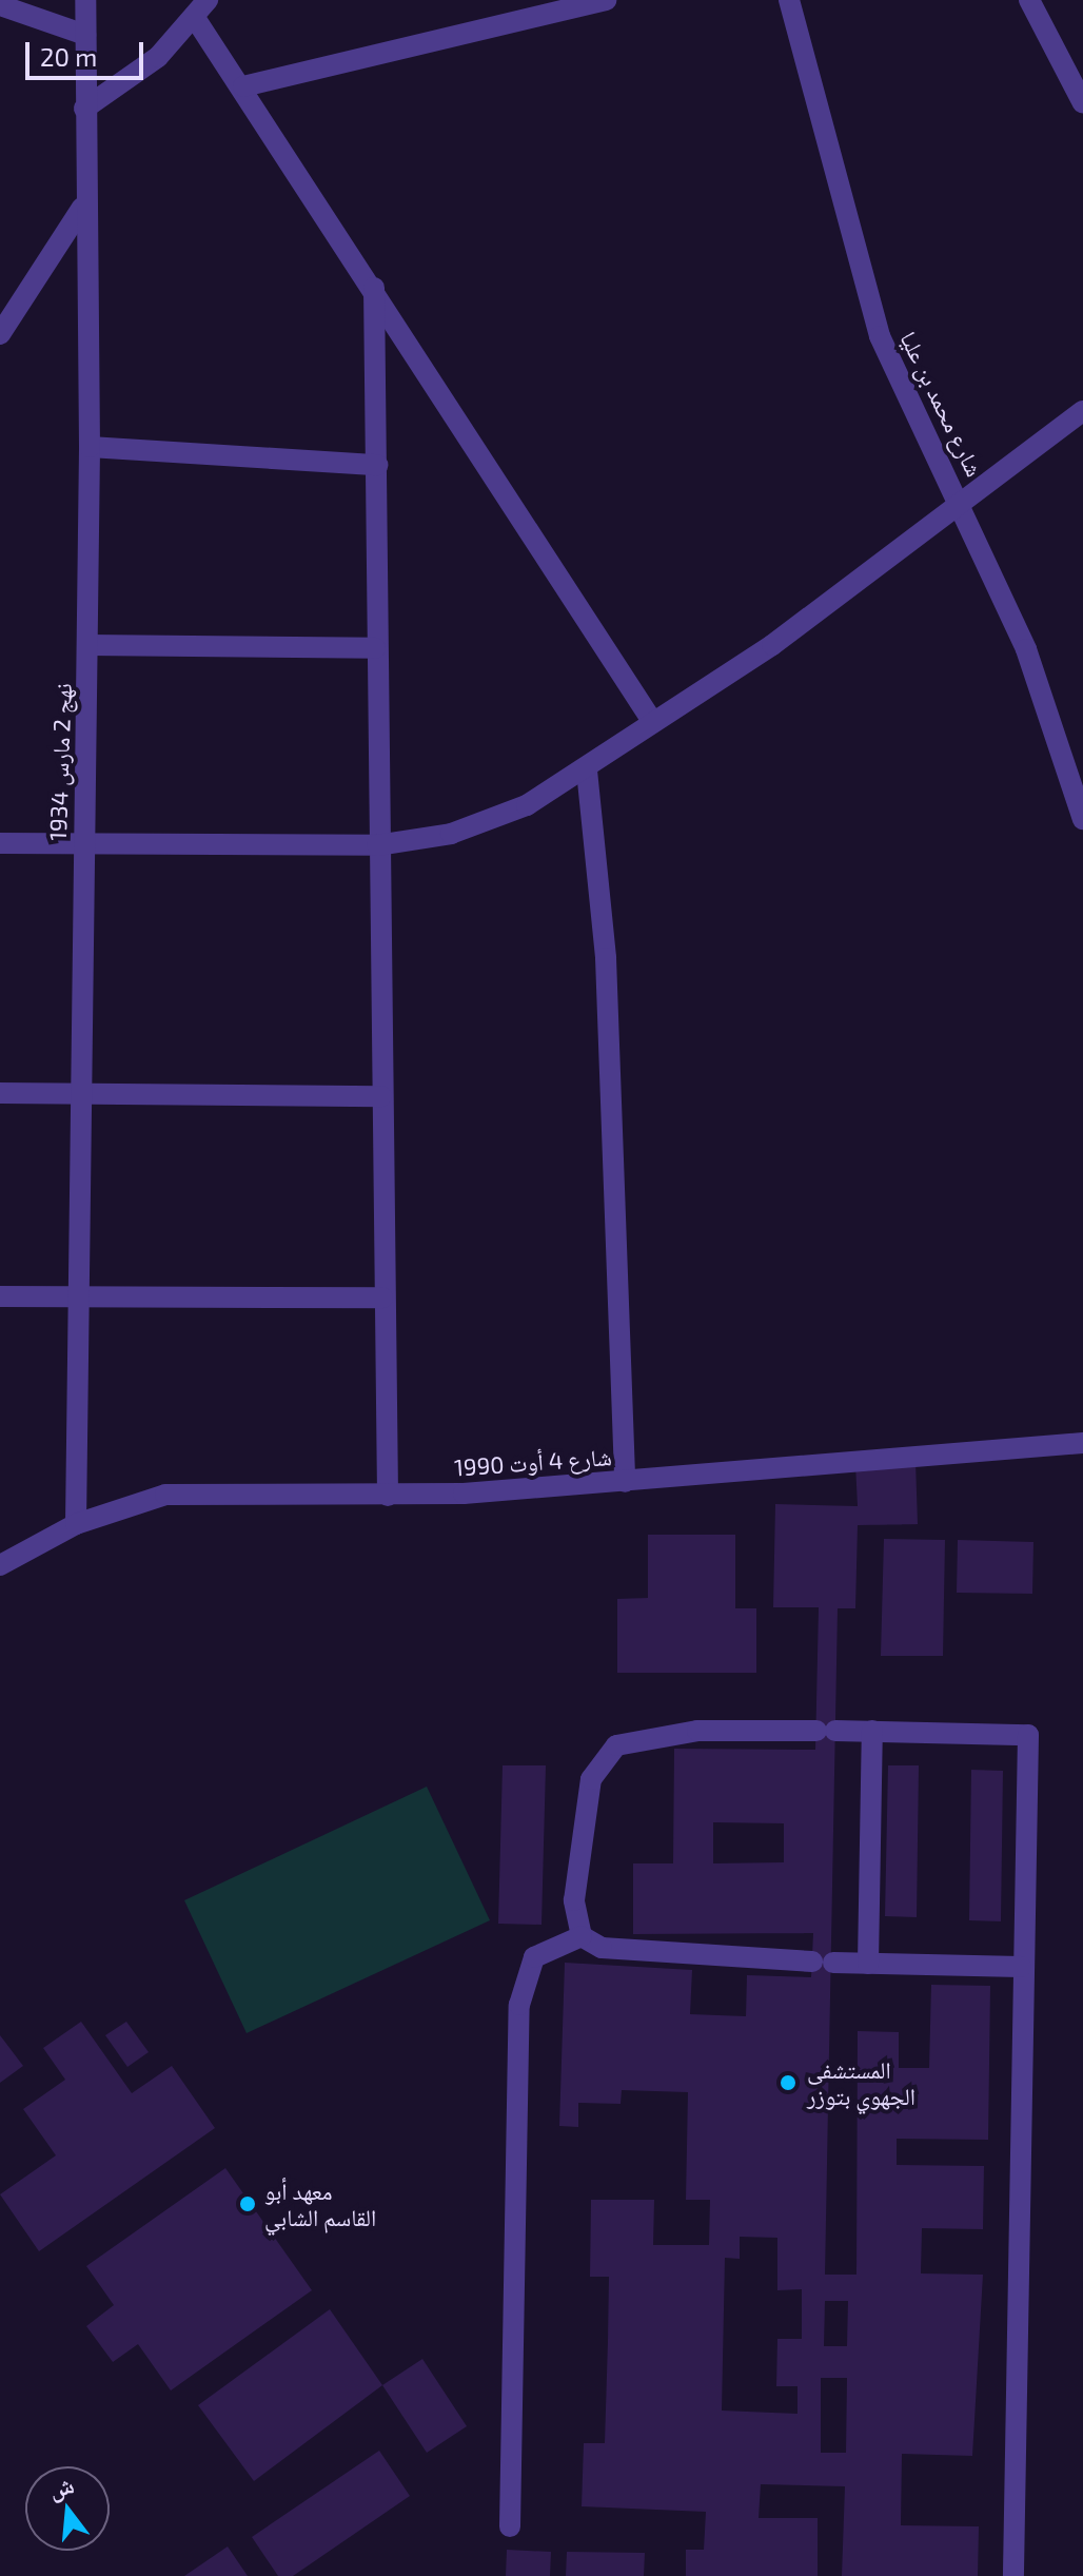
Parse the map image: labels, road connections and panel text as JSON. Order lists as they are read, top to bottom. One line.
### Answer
{"streets":{"street":["شارع محمد بن عليا","نهج 2 مارس 1934","شارع 4 أوت 1990"]},"crossings":[["نهج 2 مارس 1934","شارع 4 أوت 1990"]],"places":["المستشفى الجهوي بتوزر","معهد أبو القاسم الشابي"],"scale_bar":"20 m","north":"top"}
